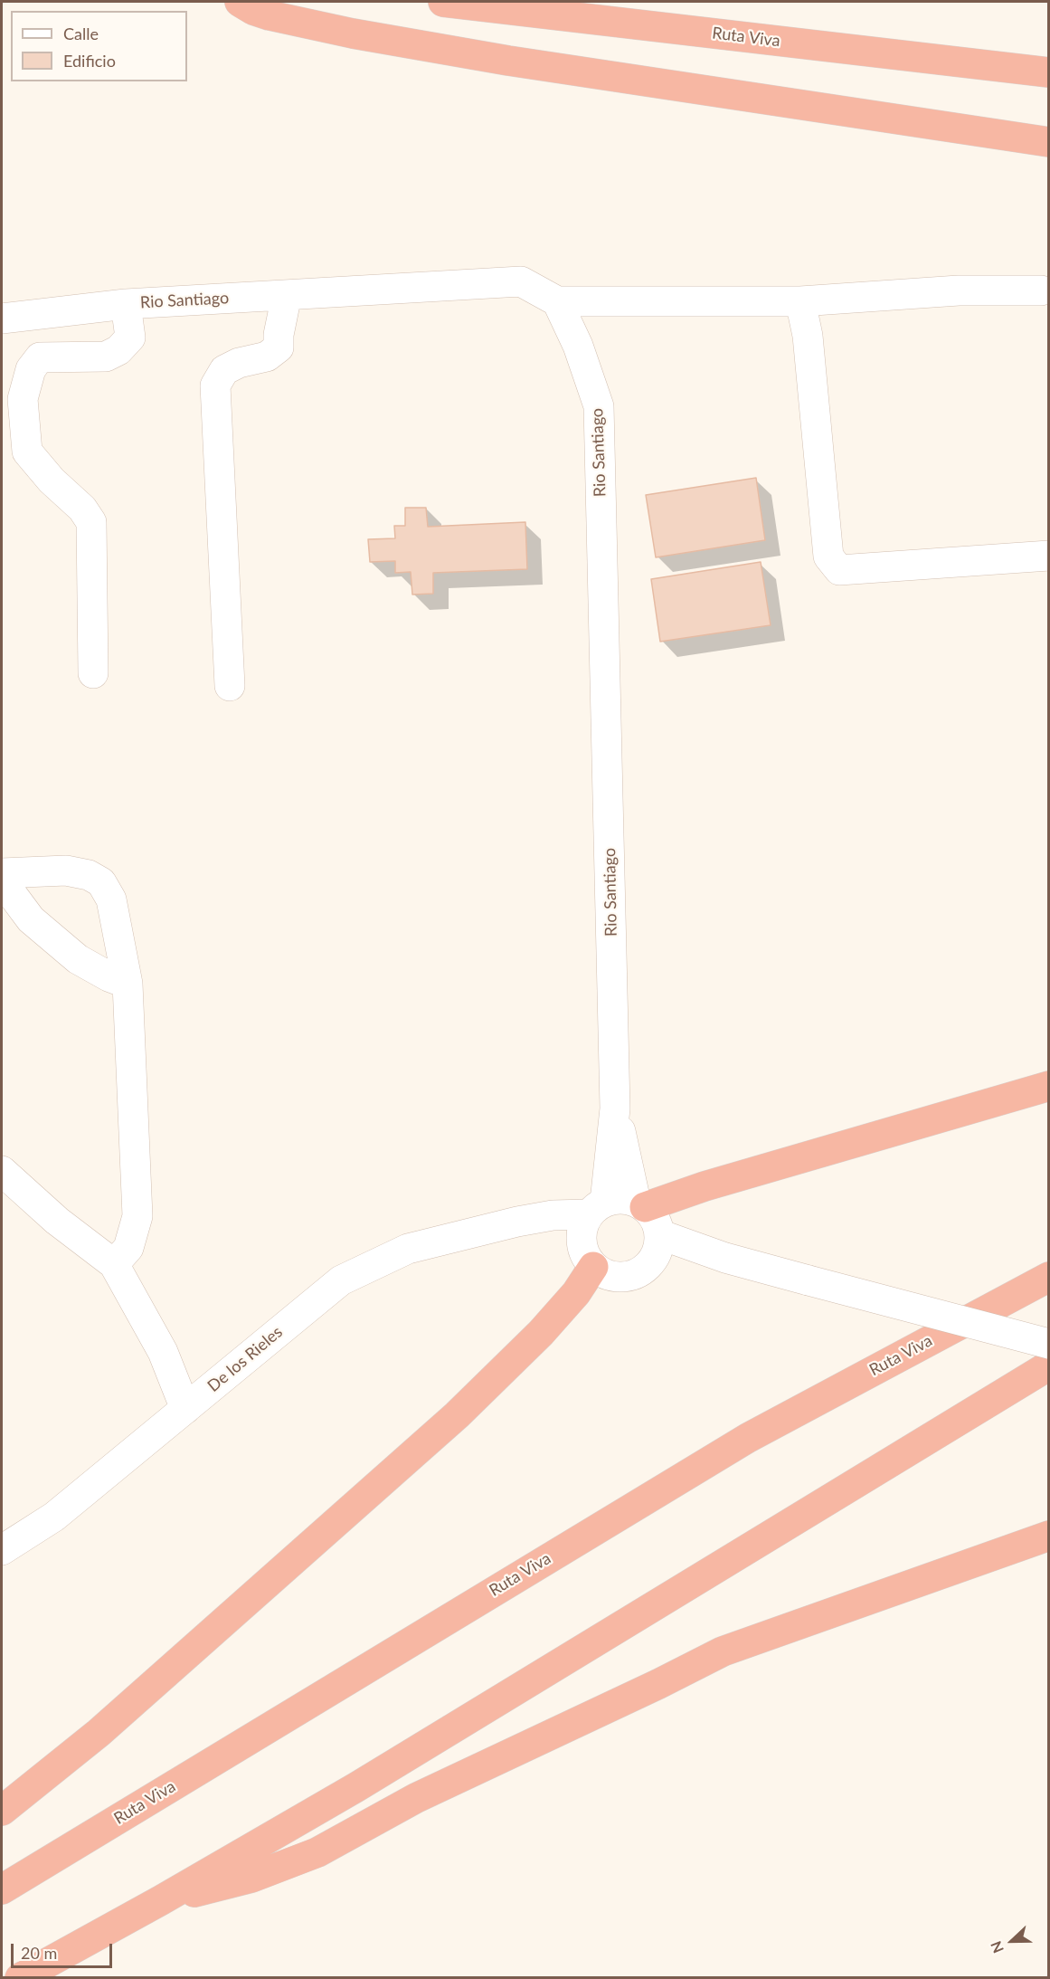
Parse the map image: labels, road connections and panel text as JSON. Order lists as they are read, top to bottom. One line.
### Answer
{"streets":{"highway":["Ruta Viva"],"street":["Rio Santiago","De los Rieles"]},"crossings":[["Rio Santiago","De los Rieles"]],"legend":["Calle","Edificio"],"scale_bar":"20 m","north":"left"}
